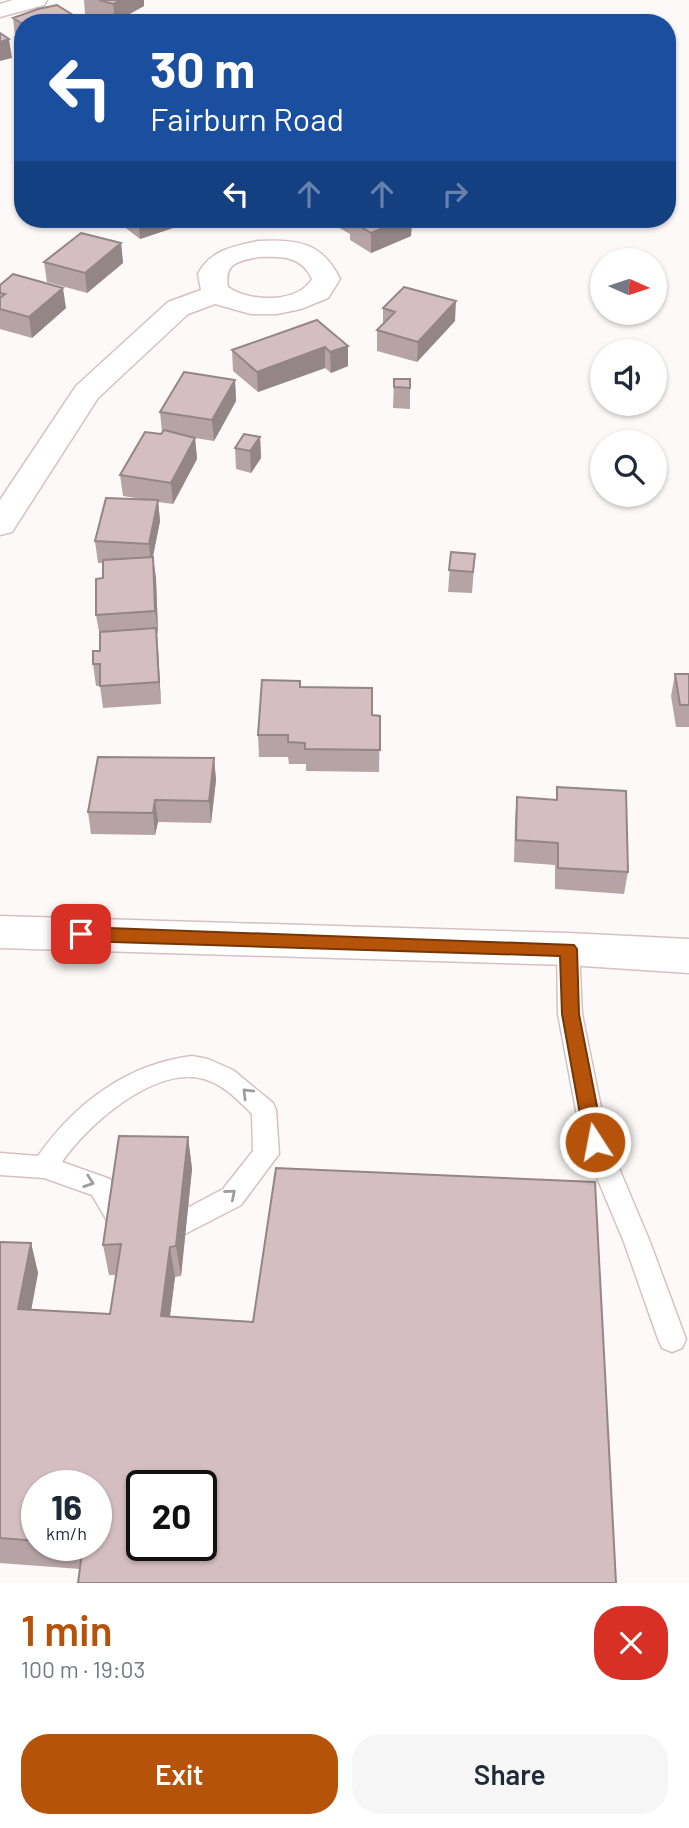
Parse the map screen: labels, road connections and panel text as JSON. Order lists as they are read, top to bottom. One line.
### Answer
{"north":"right","page":{"turn":["30 m","Fairburn Road"],"speed":"16 km/h","limit":"20","heading":["1 min","100 m · 19:03"],"buttons":["Exit","Share"]}}
